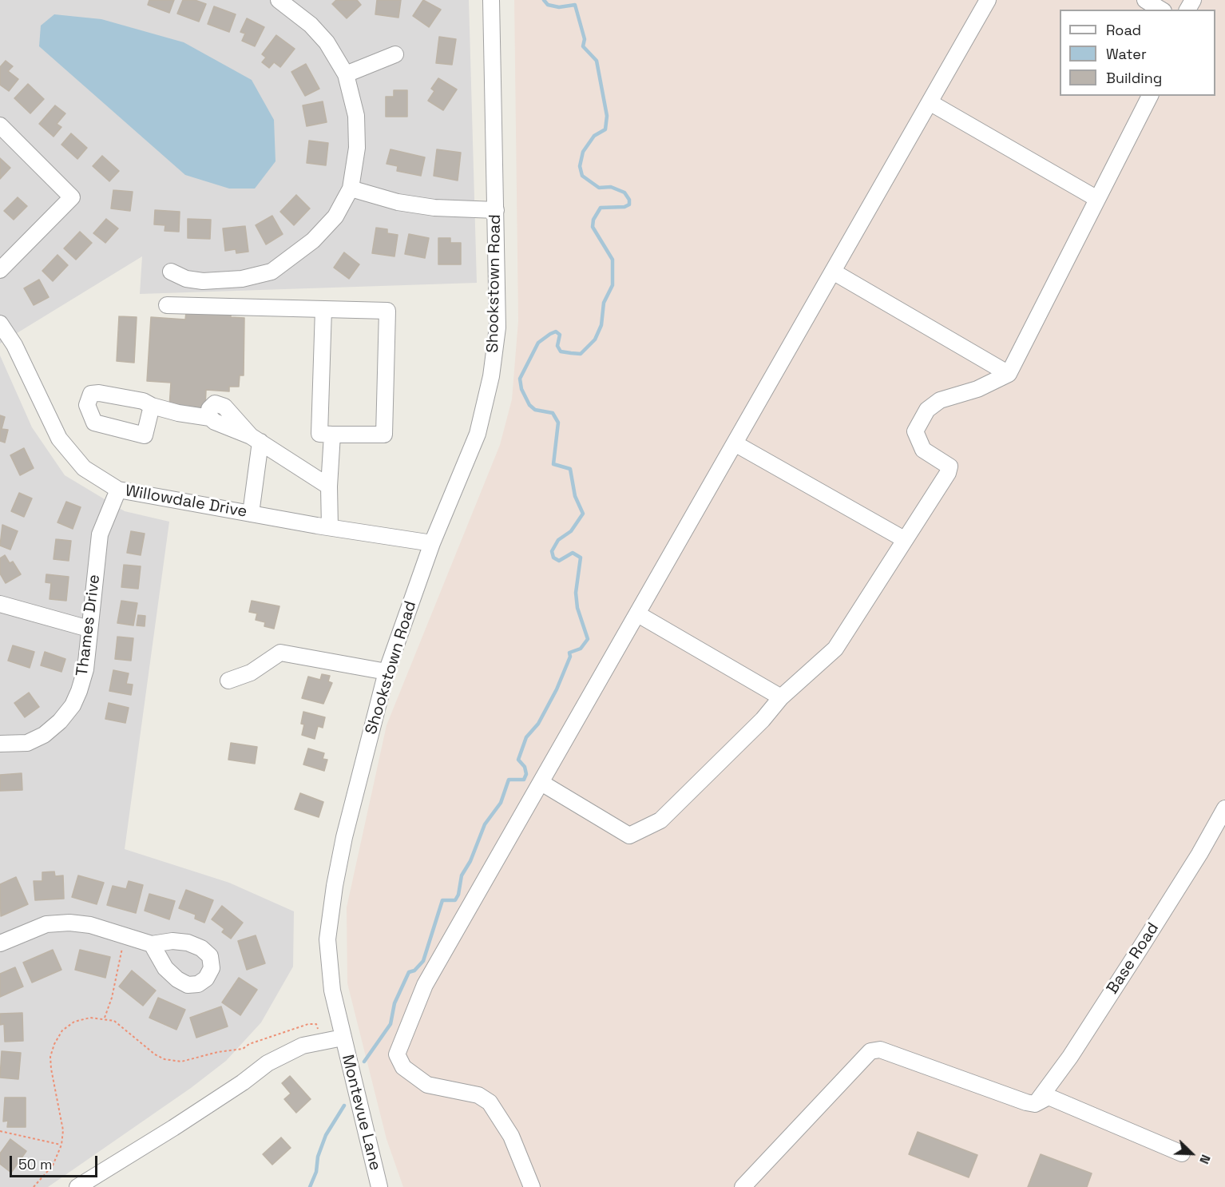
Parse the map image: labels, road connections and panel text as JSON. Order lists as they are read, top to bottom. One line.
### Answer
{"streets":{"street":["Shookstown Road","Willowdale Drive","Thames Drive","Base Road","Montevue Lane"]},"crossings":[["Shookstown Road","Willowdale Drive"],["Shookstown Road","Montevue Lane"],["Willowdale Drive","Thames Drive"]],"legend":["Road","Water","Building"],"scale_bar":"50 m","north":"bottom right"}
